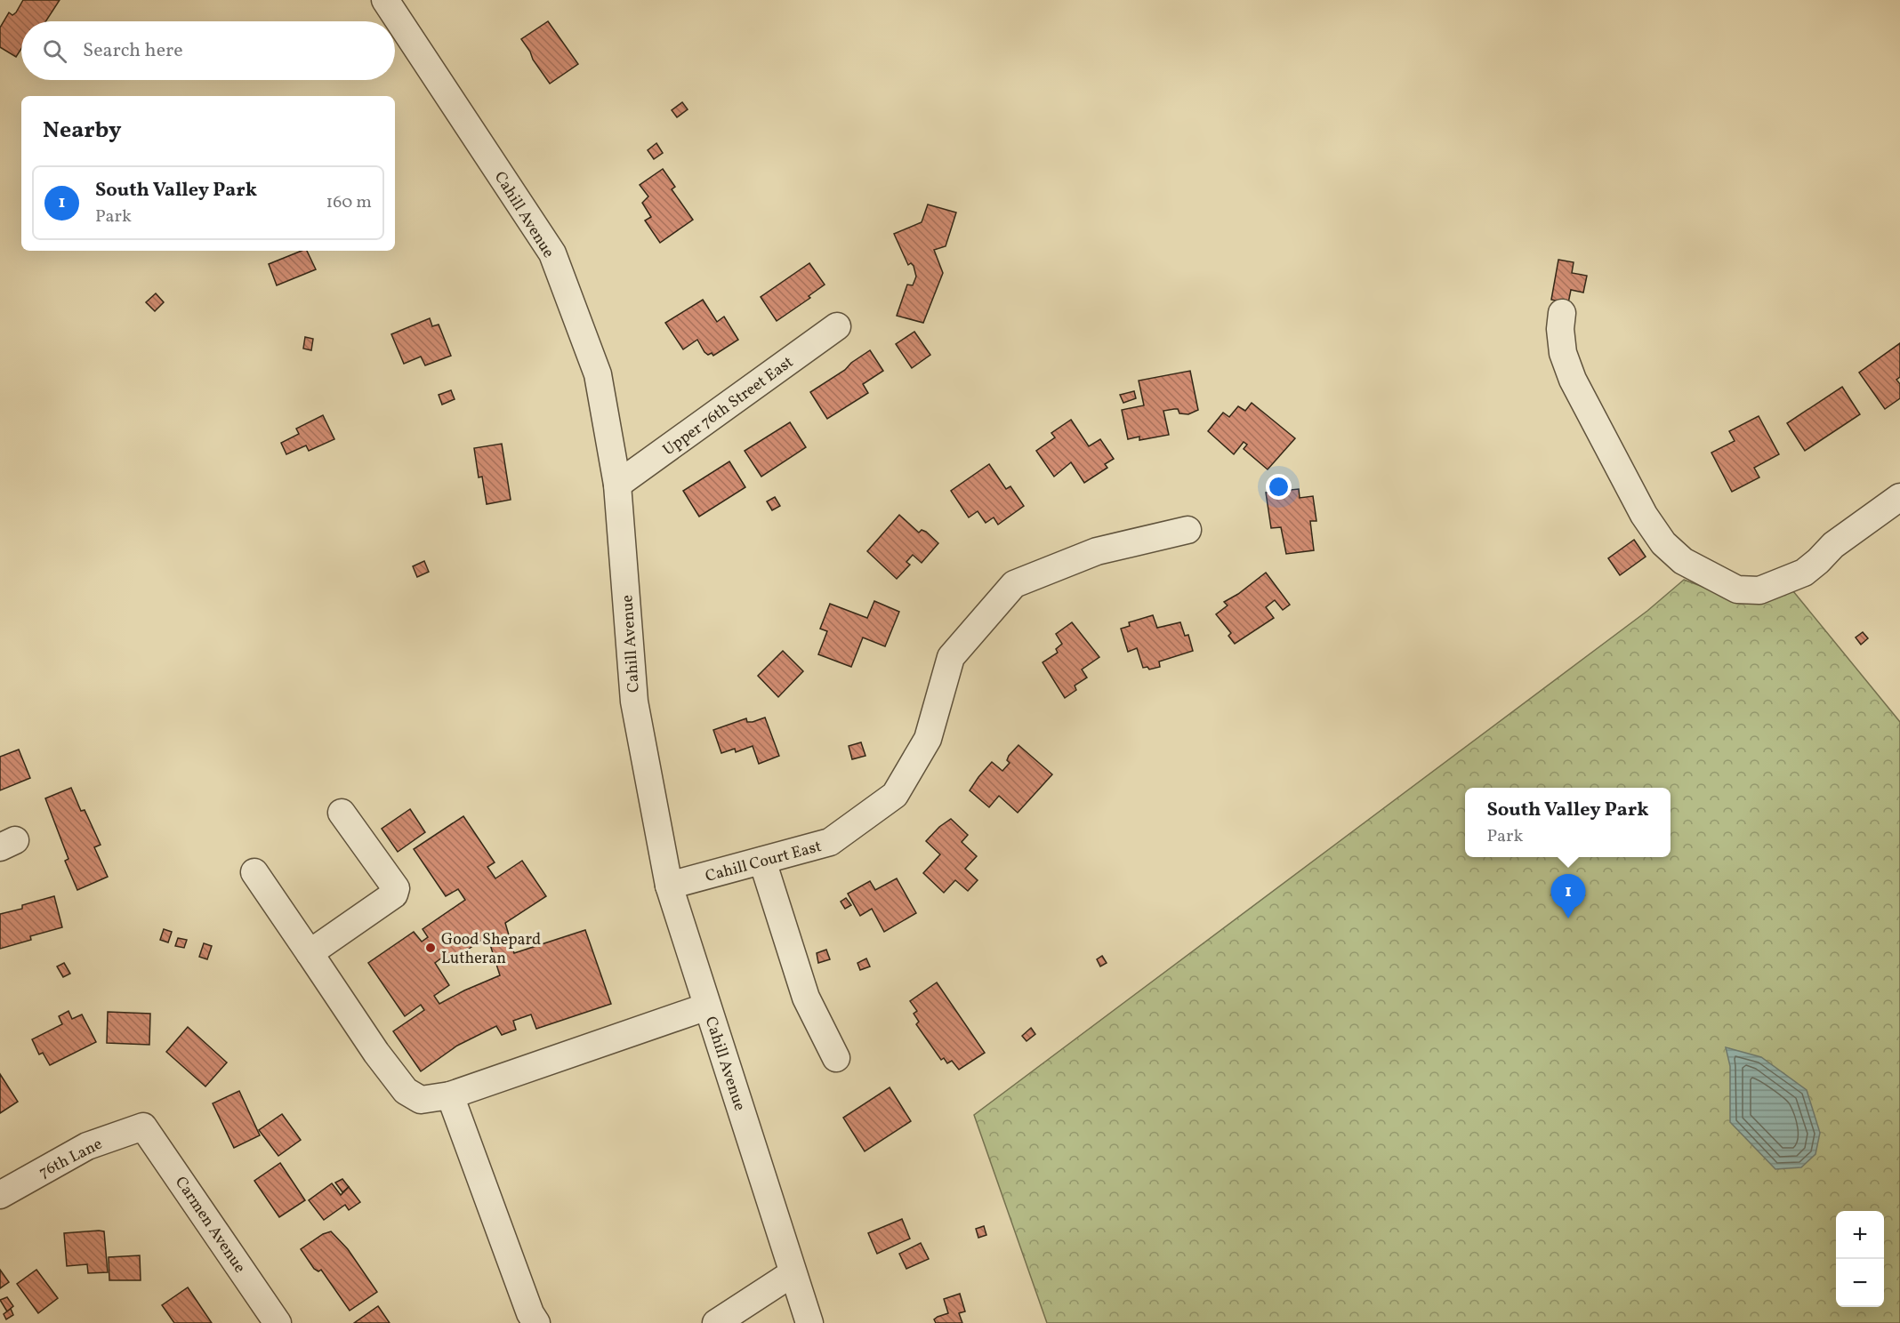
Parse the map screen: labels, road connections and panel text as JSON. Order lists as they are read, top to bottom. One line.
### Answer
{"streets":{"street":["Cahill Avenue","Upper 76th Street East","Cahill Court East","76th Lane","Carmen Avenue"]},"crossings":[["Cahill Avenue","Upper 76th Street East"],["Cahill Avenue","Cahill Court East"],["76th Lane","Carmen Avenue"]],"places":["Good Shepard Lutheran"],"page":{"search":"Search here","heading":"Nearby","list":[{"mark":"1","name":"South Valley Park","note":"Park","value":"160 m"}],"popup":["South Valley Park","Park"],"pins":"1","map_buttons":["+","−"]}}
